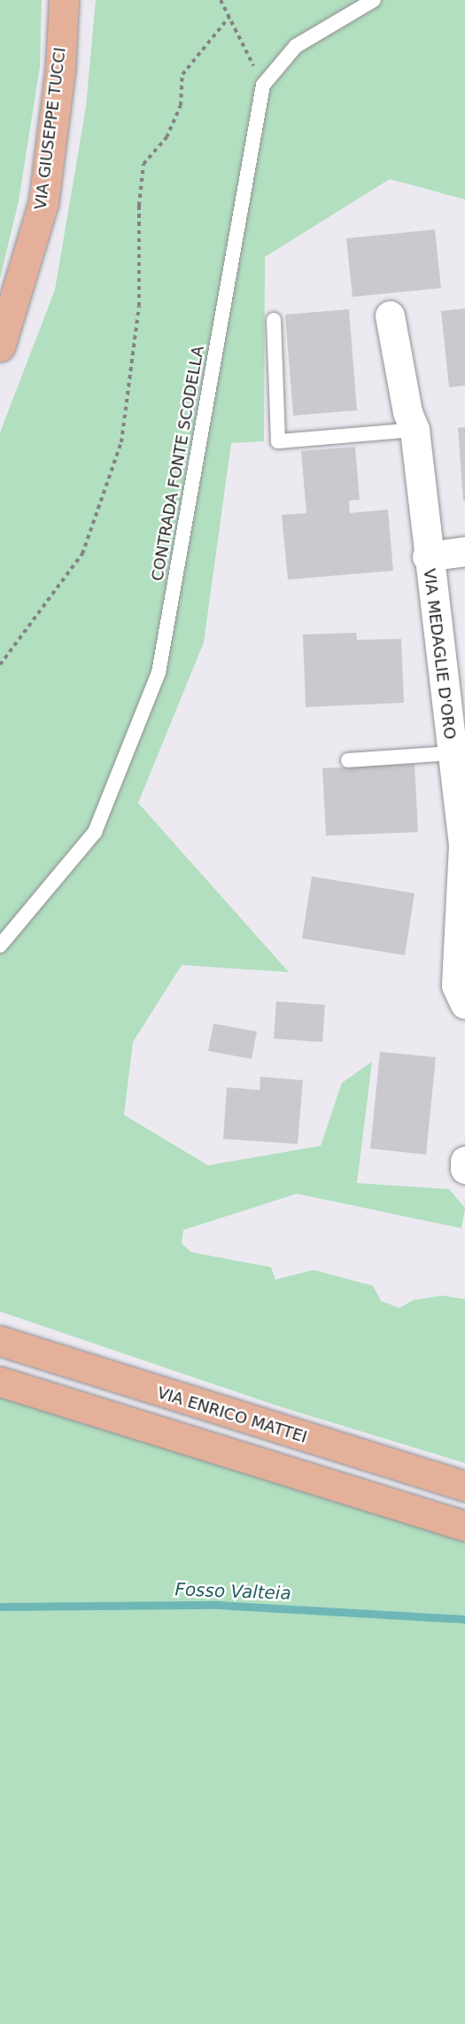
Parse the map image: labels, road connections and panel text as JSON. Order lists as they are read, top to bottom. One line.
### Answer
{"streets":{"main road":["VIA GIUSEPPE TUCCI","VIA ENRICO MATTEI"],"street":["VIA MEDAGLIE D'ORO"],"lane":["CONTRADA FONTE SCODELLA"]},"water":["Fosso Valteia"]}
